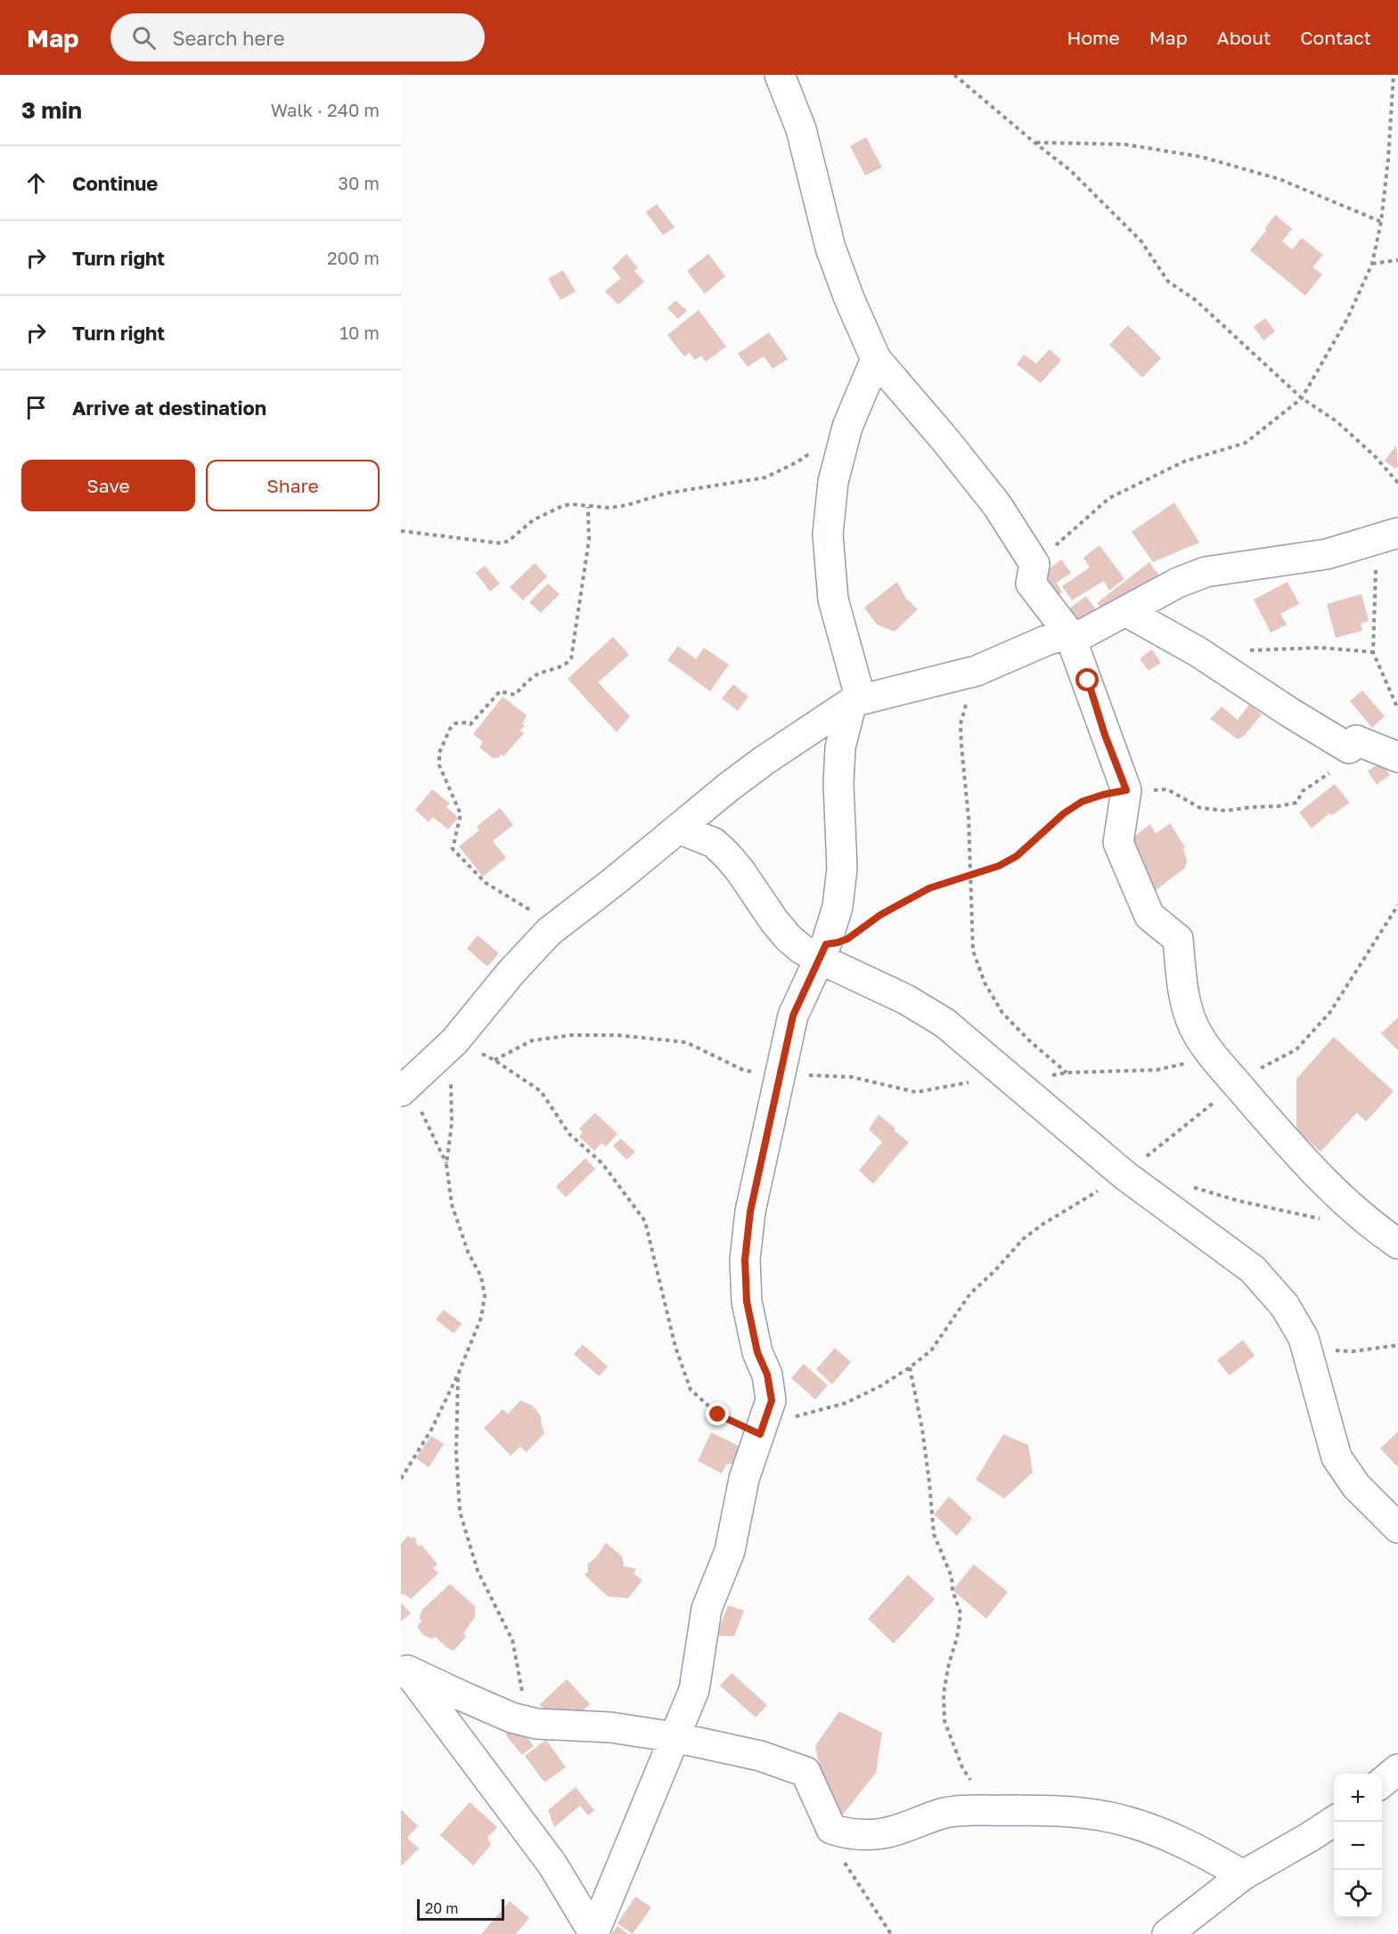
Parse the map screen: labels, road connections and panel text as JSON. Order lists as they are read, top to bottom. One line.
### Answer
{"scale_bar":"20 m","page":{"header":"Map","search":"Search here","nav":["Home","Map","About","Contact"],"heading":["3 min","Walk · 240 m"],"list":[["Continue","30 m"],["Turn right","200 m"],["Turn right","10 m"],"Arrive at destination"],"buttons":["Save","Share"],"map_buttons":["+","−"],"scale":"20 m"}}
